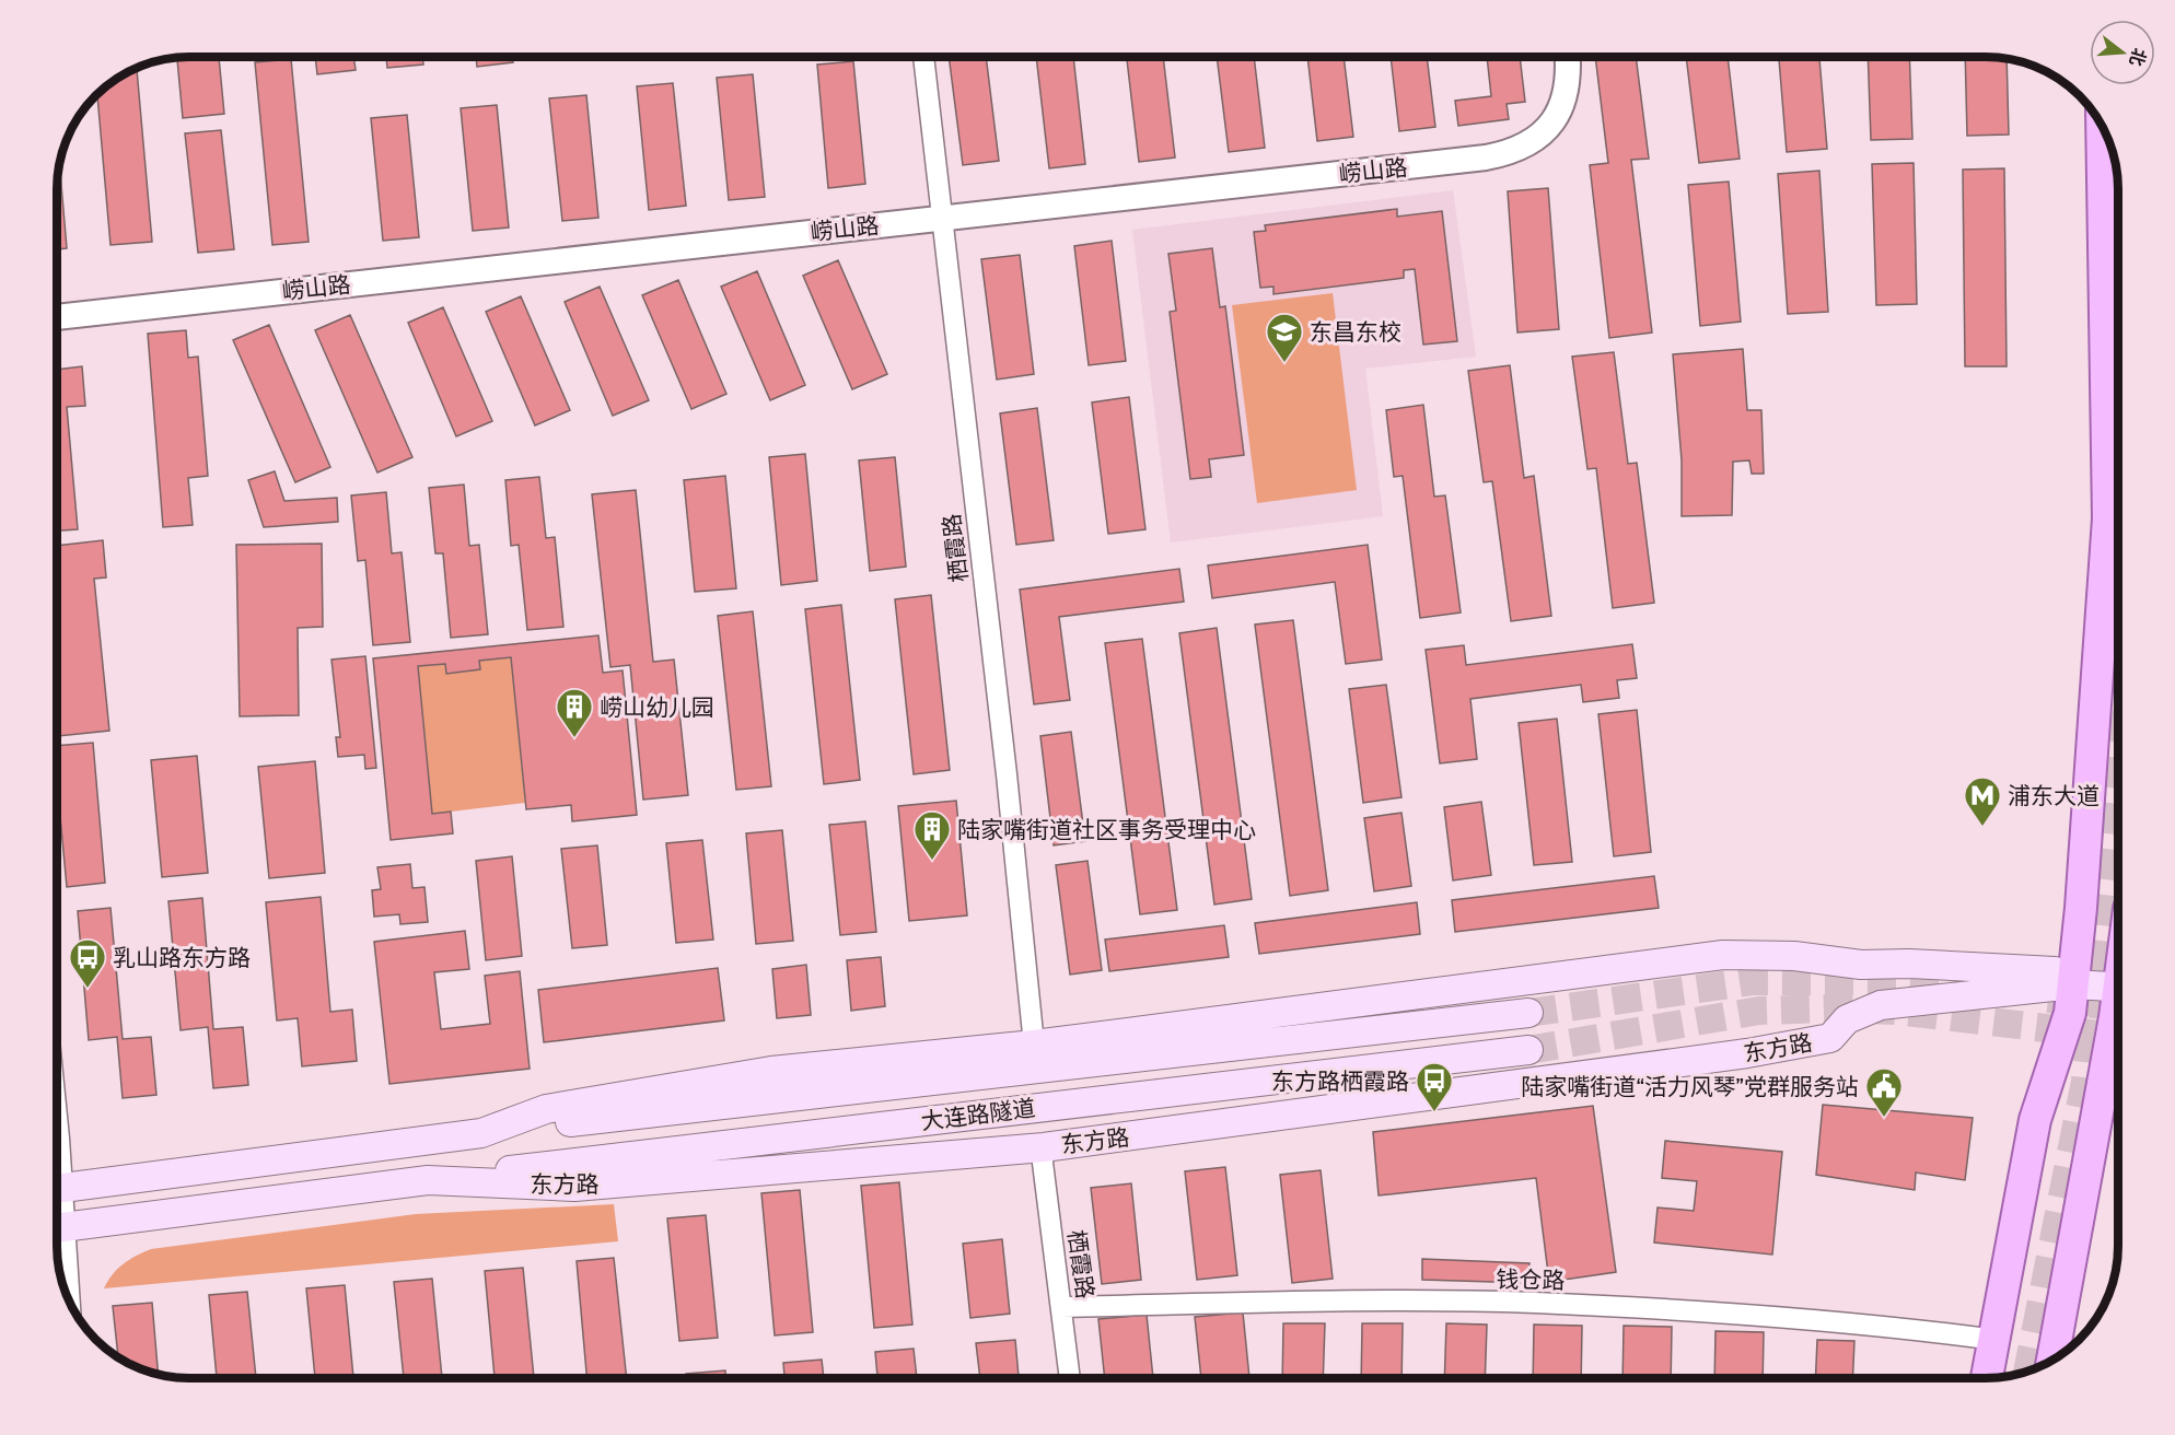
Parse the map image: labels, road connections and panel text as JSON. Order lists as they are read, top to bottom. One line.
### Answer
{"streets":{"main road":["东方路","大连路隧道"],"street":["崂山路","栖霞路","钱仓路"]},"crossings":[["崂山路","栖霞路"],["栖霞路","东方路"],["栖霞路","钱仓路"],["东方路","大连路隧道"]],"places":{"school or university":["东昌东校"],"building":["崂山幼儿园","陆家嘴街道社区事务受理中心"],"metro station":["浦东大道"],"bus stop":["乳山路东方路","东方路栖霞路"],"public building":["陆家嘴街道“活力风琴”党群服务站"]},"north":"right"}
